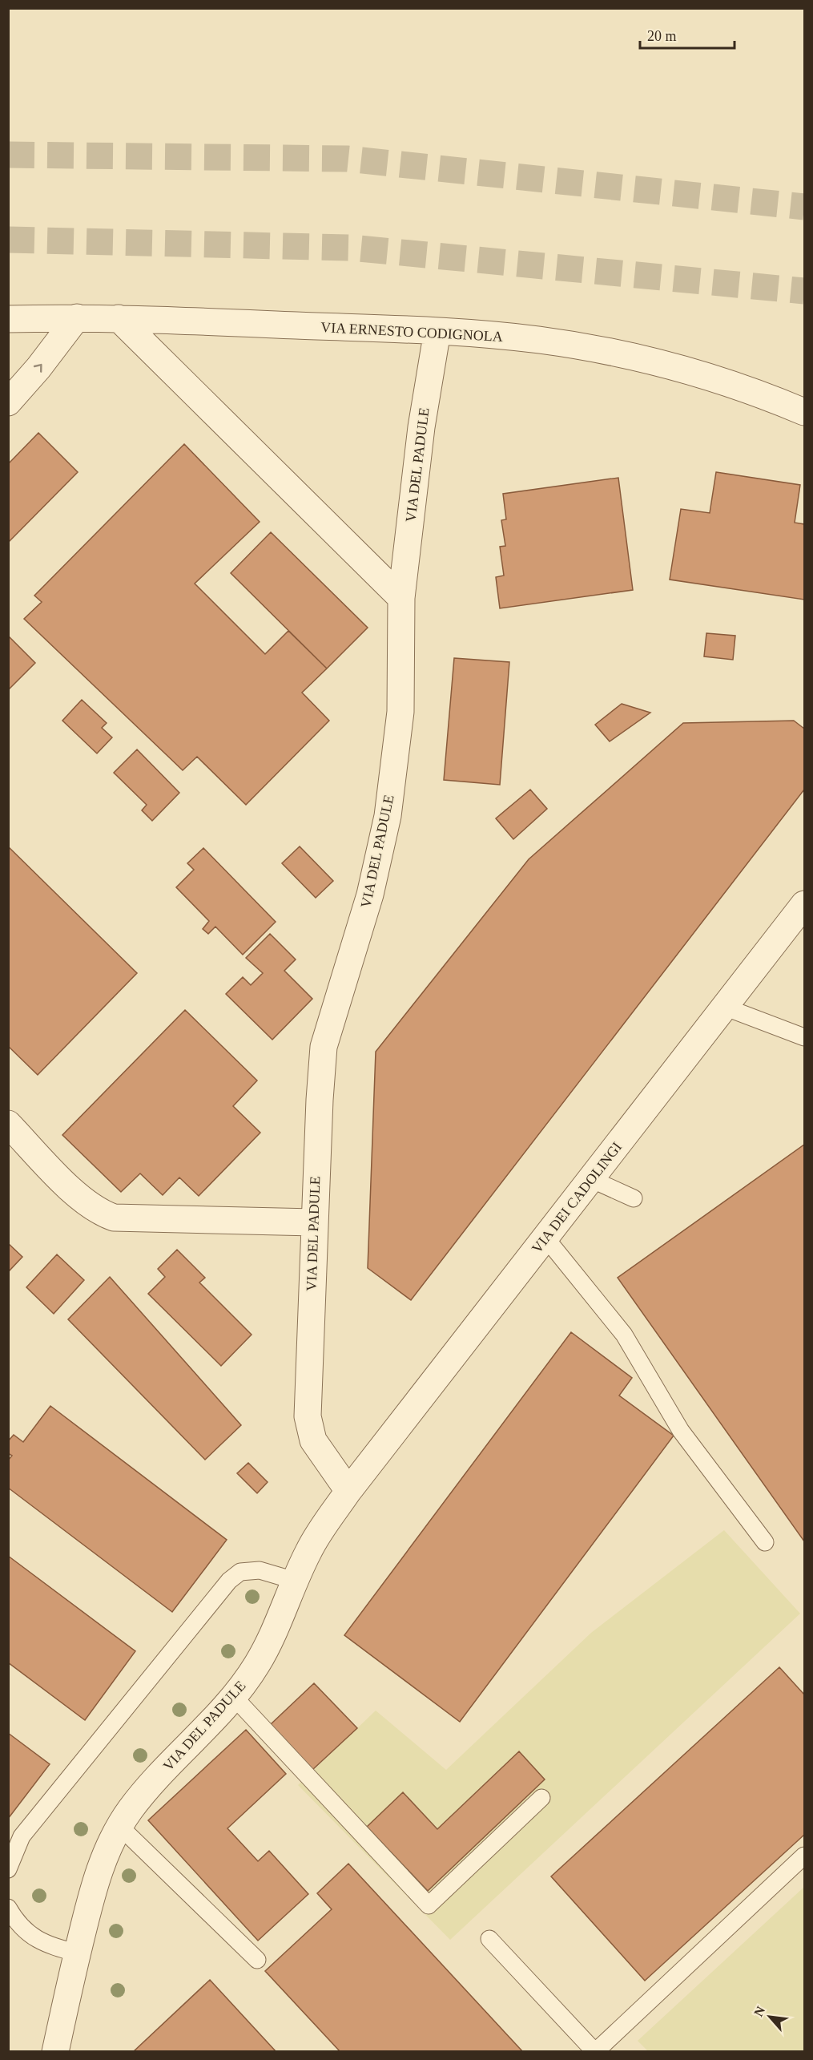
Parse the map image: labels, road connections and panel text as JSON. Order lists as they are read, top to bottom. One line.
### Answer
{"streets":{"street":["VIA ERNESTO CODIGNOLA","VIA DEL PADULE","VIA DEI CADOLINGI"]},"crossings":[["VIA ERNESTO CODIGNOLA","VIA DEL PADULE"],["VIA DEL PADULE","VIA DEI CADOLINGI"]],"scale_bar":"20 m","north":"top left"}
